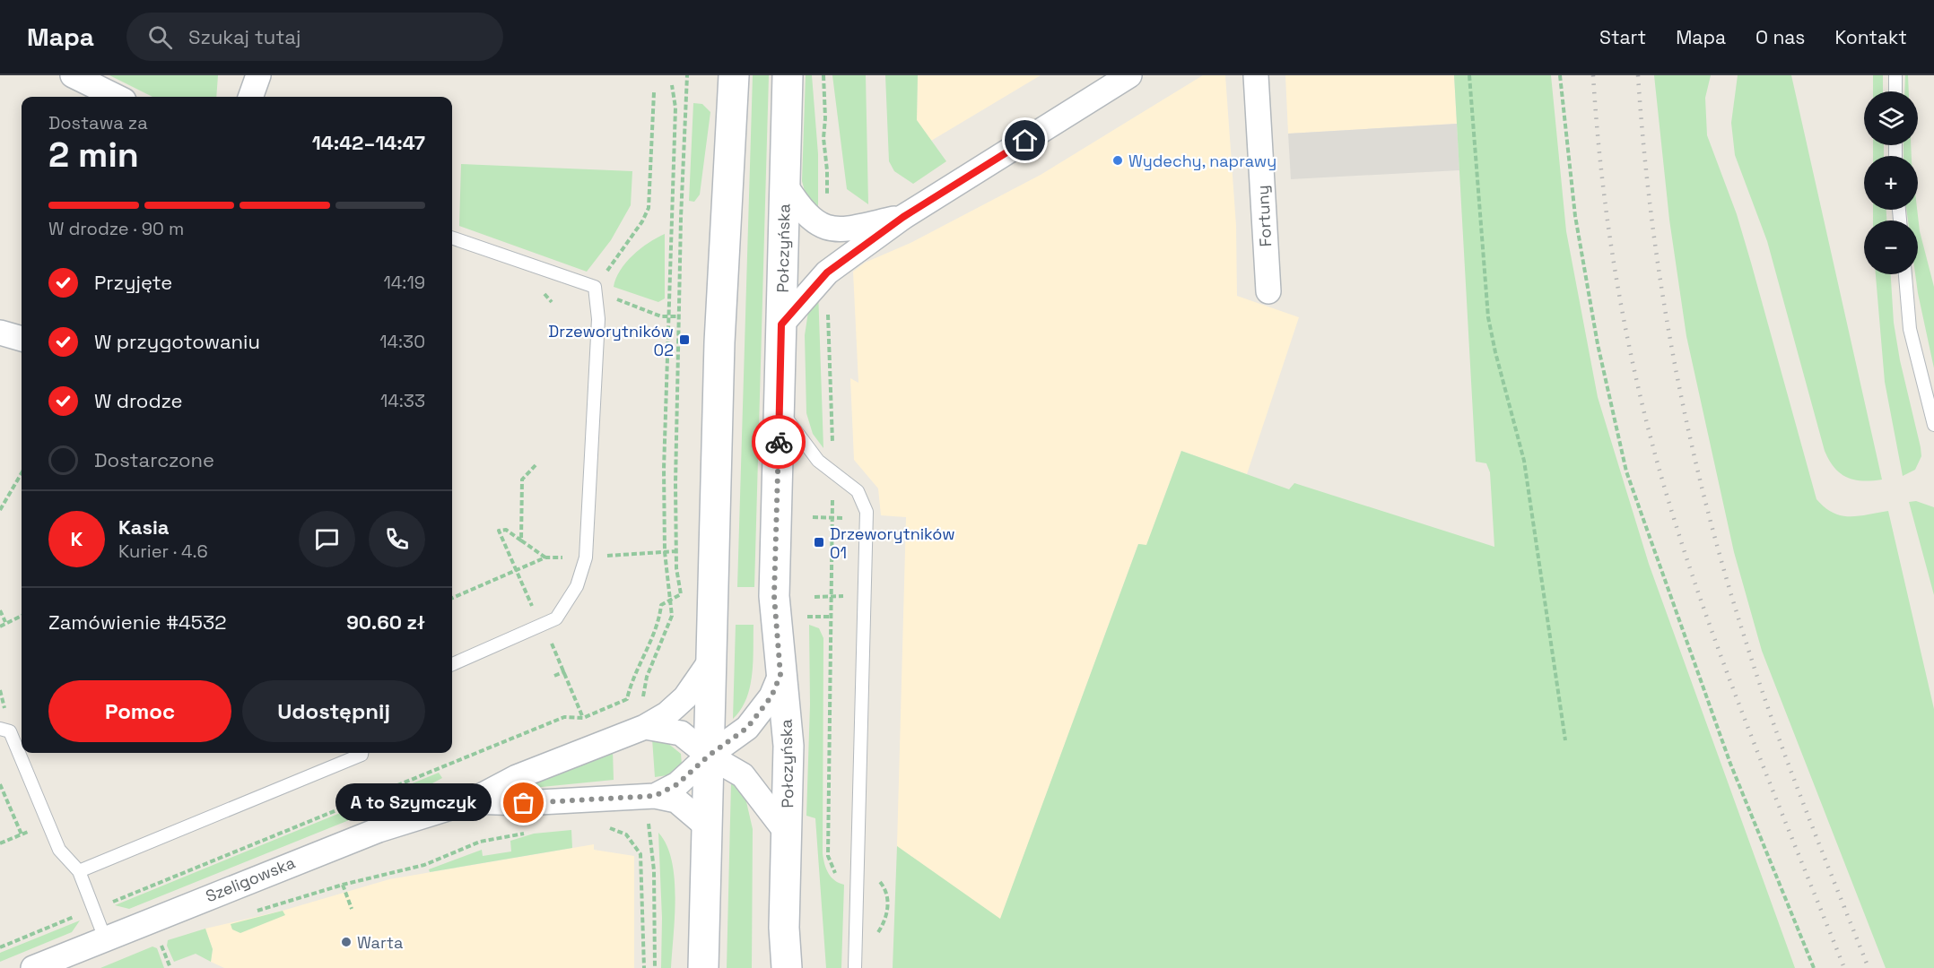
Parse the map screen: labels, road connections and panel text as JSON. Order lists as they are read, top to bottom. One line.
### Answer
{"streets":{"main road":["Połczyńska"],"street":["Fortuny","Szeligowska"]},"crossings":[["Połczyńska","Szeligowska"]],"places":{"other":["Wydechy, naprawy","A to Szymczyk","Warta"],"transit":["Drzeworytników 02","Drzeworytników 01"]},"page":{"header":"Mapa","search":"Szukaj tutaj","nav":["Start","Mapa","O nas","Kontakt"],"map_buttons":["+","−"],"heading":["2 min","Dostawa za","14:42–14:47"],"panel":["Kasia","Kurier · 4.6","Zamówienie #4532","90.60 zł"],"bar":"W drodze · 90 m","list":[["Przyjęte","14:19"],["W przygotowaniu","14:30"],["W drodze","14:33"],"Dostarczone"],"round":"K","buttons":["Pomoc","Udostępnij"],"bubble":"A to Szymczyk"}}
